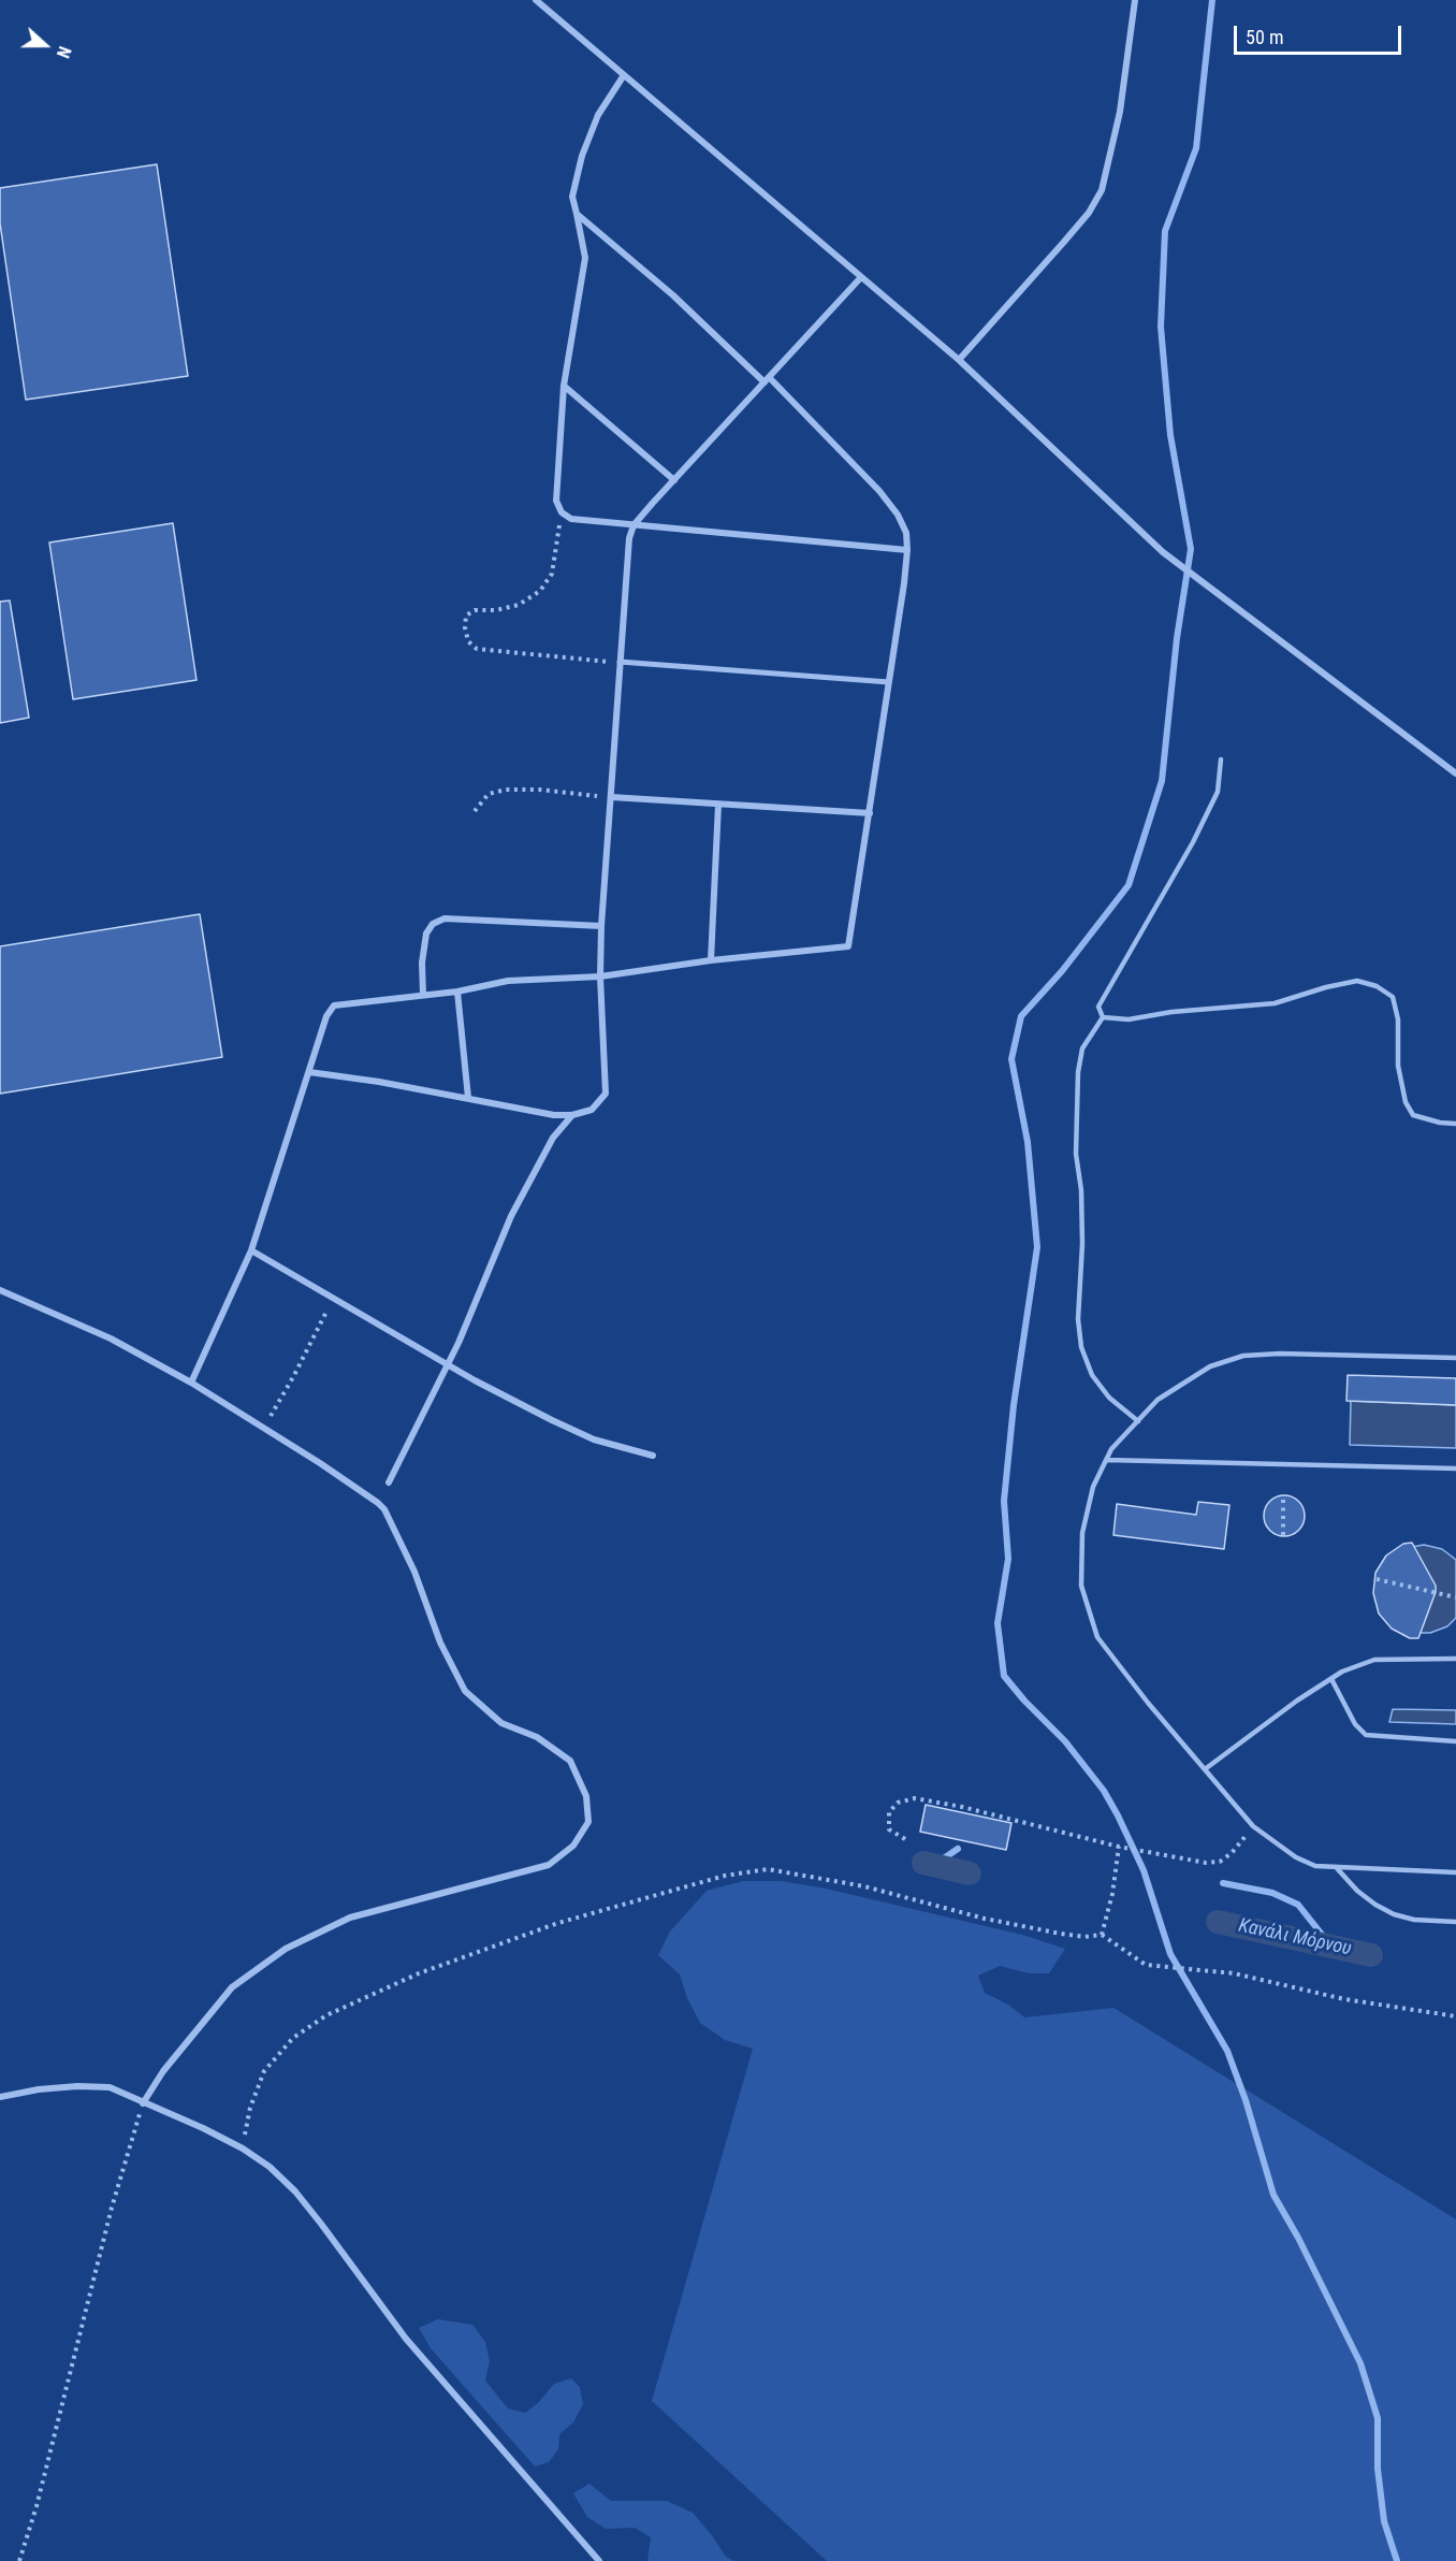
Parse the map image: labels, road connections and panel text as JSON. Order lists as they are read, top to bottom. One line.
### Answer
{"water":["Κανάλι Μόρνου"],"scale_bar":"50 m","north":"right"}
